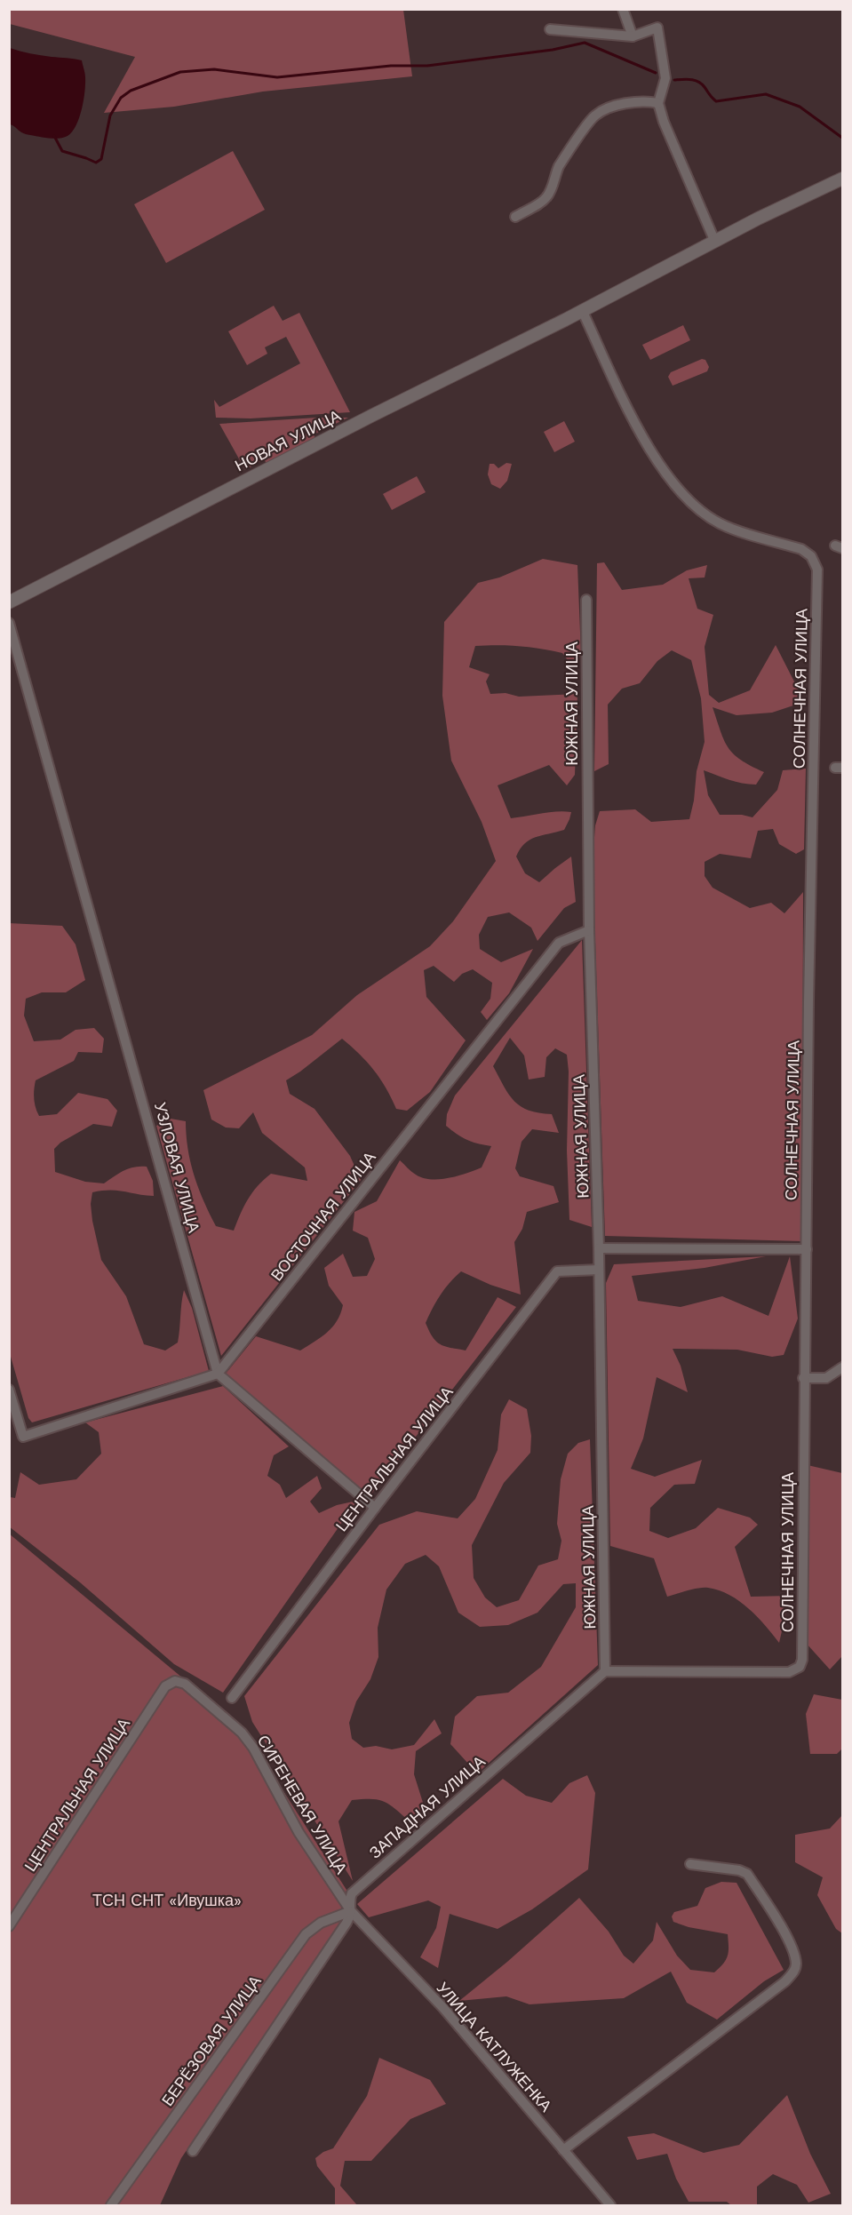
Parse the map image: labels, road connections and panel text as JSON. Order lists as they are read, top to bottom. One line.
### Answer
{"streets":{"street":["НОВАЯ УЛИЦА","СОЛНЕЧНАЯ УЛИЦА","ЮЖНАЯ УЛИЦА","УЗЛОВАЯ УЛИЦА","ВОСТОЧНАЯ УЛИЦА","ЦЕНТРАЛЬНАЯ УЛИЦА","СИРЕНЕВАЯ УЛИЦА","ЗАПАДНАЯ УЛИЦА","БЕРЁЗОВАЯ УЛИЦА","УЛИЦА КАТЛУЖЕНКА"]},"crossings":[["НОВАЯ УЛИЦА","СОЛНЕЧНАЯ УЛИЦА"],["СОЛНЕЧНАЯ УЛИЦА","ЮЖНАЯ УЛИЦА"],["СОЛНЕЧНАЯ УЛИЦА","ЗАПАДНАЯ УЛИЦА"],["ЮЖНАЯ УЛИЦА","ВОСТОЧНАЯ УЛИЦА"],["ЮЖНАЯ УЛИЦА","ЦЕНТРАЛЬНАЯ УЛИЦА"],["ЮЖНАЯ УЛИЦА","ЗАПАДНАЯ УЛИЦА"],["УЗЛОВАЯ УЛИЦА","ВОСТОЧНАЯ УЛИЦА"],["ЦЕНТРАЛЬНАЯ УЛИЦА","СИРЕНЕВАЯ УЛИЦА"],["СИРЕНЕВАЯ УЛИЦА","ЗАПАДНАЯ УЛИЦА"],["СИРЕНЕВАЯ УЛИЦА","БЕРЁЗОВАЯ УЛИЦА"],["СИРЕНЕВАЯ УЛИЦА","УЛИЦА КАТЛУЖЕНКА"],["ЗАПАДНАЯ УЛИЦА","БЕРЁЗОВАЯ УЛИЦА"],["ЗАПАДНАЯ УЛИЦА","УЛИЦА КАТЛУЖЕНКА"],["БЕРЁЗОВАЯ УЛИЦА","УЛИЦА КАТЛУЖЕНКА"]],"parks":["ТСН СНТ «Ивушка»"]}
